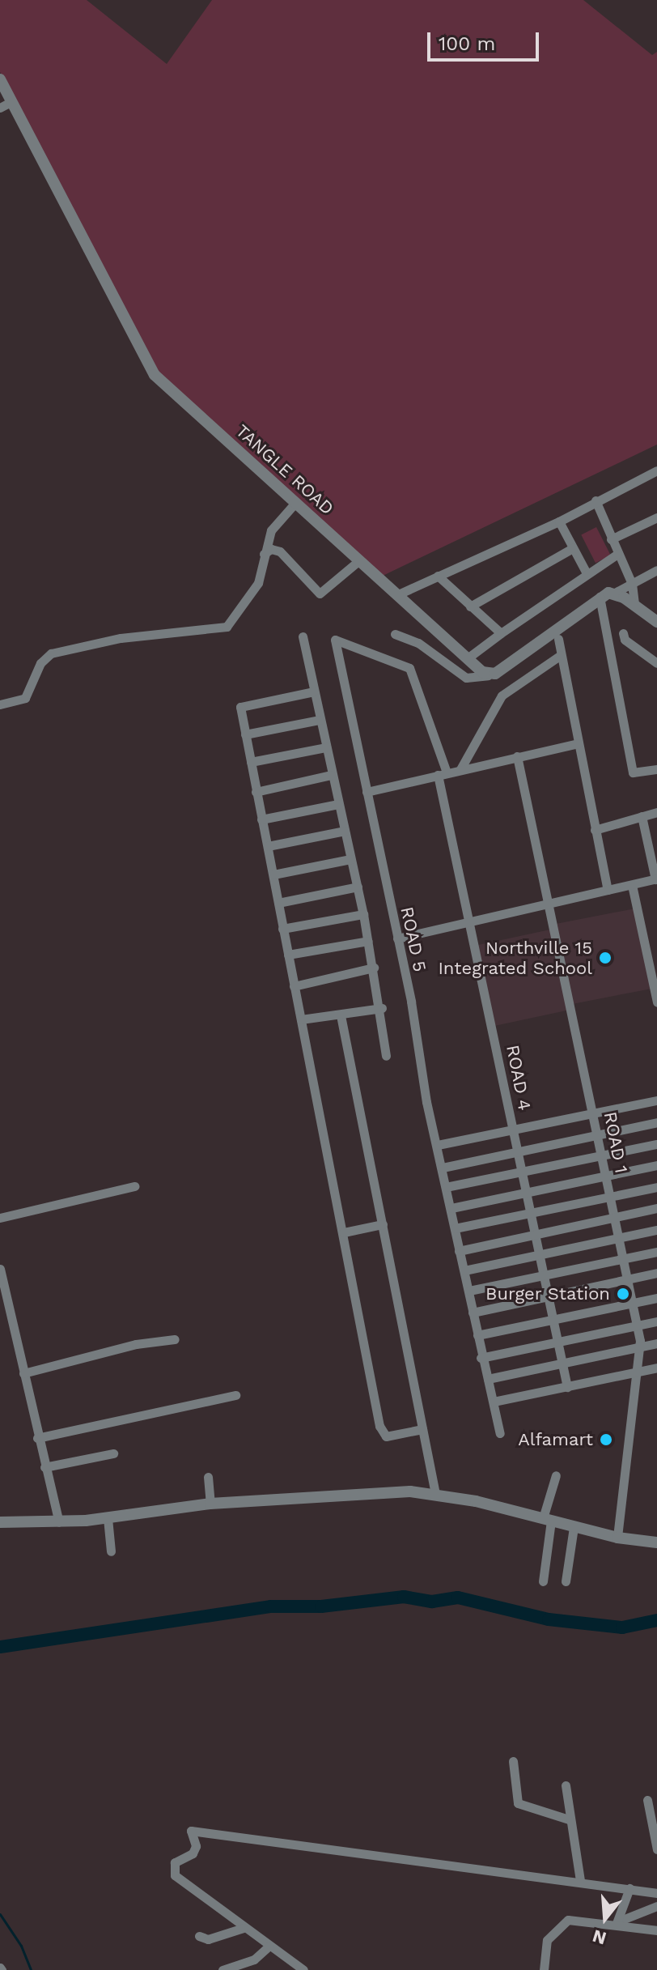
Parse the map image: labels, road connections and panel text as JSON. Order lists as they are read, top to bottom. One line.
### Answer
{"streets":{"street":["TANGLE ROAD","ROAD 5","ROAD 4","ROAD 1"]},"crossings":[["ROAD 5","ROAD 4"]],"places":["Northville 15 Integrated School","Burger Station","Alfamart"],"scale_bar":"100 m","north":"bottom"}
